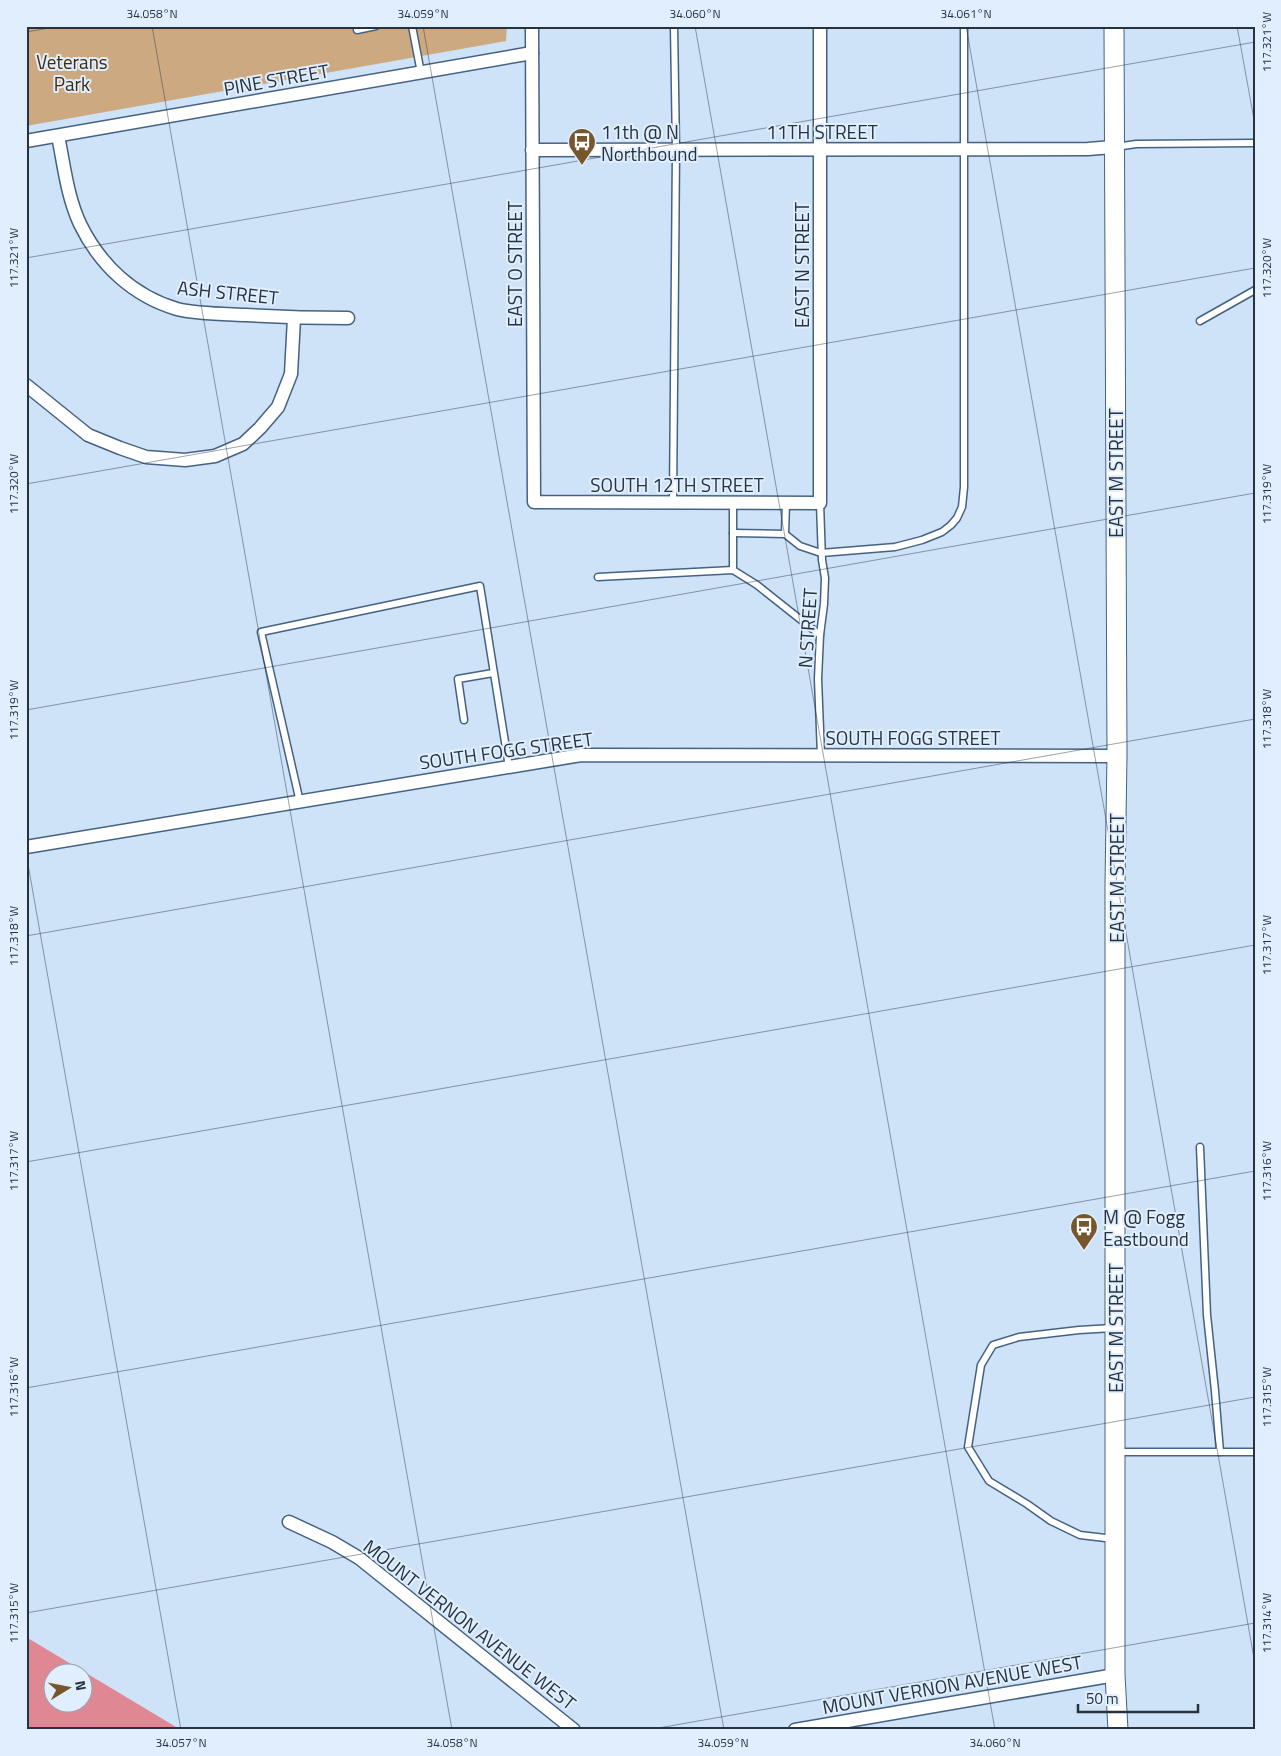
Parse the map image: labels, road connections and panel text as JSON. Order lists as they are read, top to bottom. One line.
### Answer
{"streets":{"street":["PINE STREET","11TH STREET","EAST O STREET","EAST N STREET","ASH STREET","EAST M STREET","SOUTH 12TH STREET","SOUTH FOGG STREET","MOUNT VERNON AVENUE WEST"],"lane":["N STREET"]},"crossings":[["PINE STREET","EAST O STREET"],["PINE STREET","ASH STREET"],["11TH STREET","EAST O STREET"],["11TH STREET","EAST N STREET"],["11TH STREET","EAST M STREET"],["EAST O STREET","SOUTH 12TH STREET"],["EAST N STREET","SOUTH 12TH STREET"],["EAST N STREET","N STREET"],["EAST M STREET","SOUTH FOGG STREET"],["EAST M STREET","MOUNT VERNON AVENUE WEST"],["SOUTH 12TH STREET","N STREET"],["N STREET","SOUTH FOGG STREET"]],"parks":["Veterans Park"],"places":{"bus stop":["11th @ N Northbound","M @ Fogg Eastbound"]},"scale_bar":"50 m","north":"right","coordinates":["34.058°N","34.059°N","34.060°N","34.061°N","117.321°W","117.320°W","117.319°W","117.318°W","117.317°W","117.316°W","117.315°W","117.314°W","34.057°N"]}
